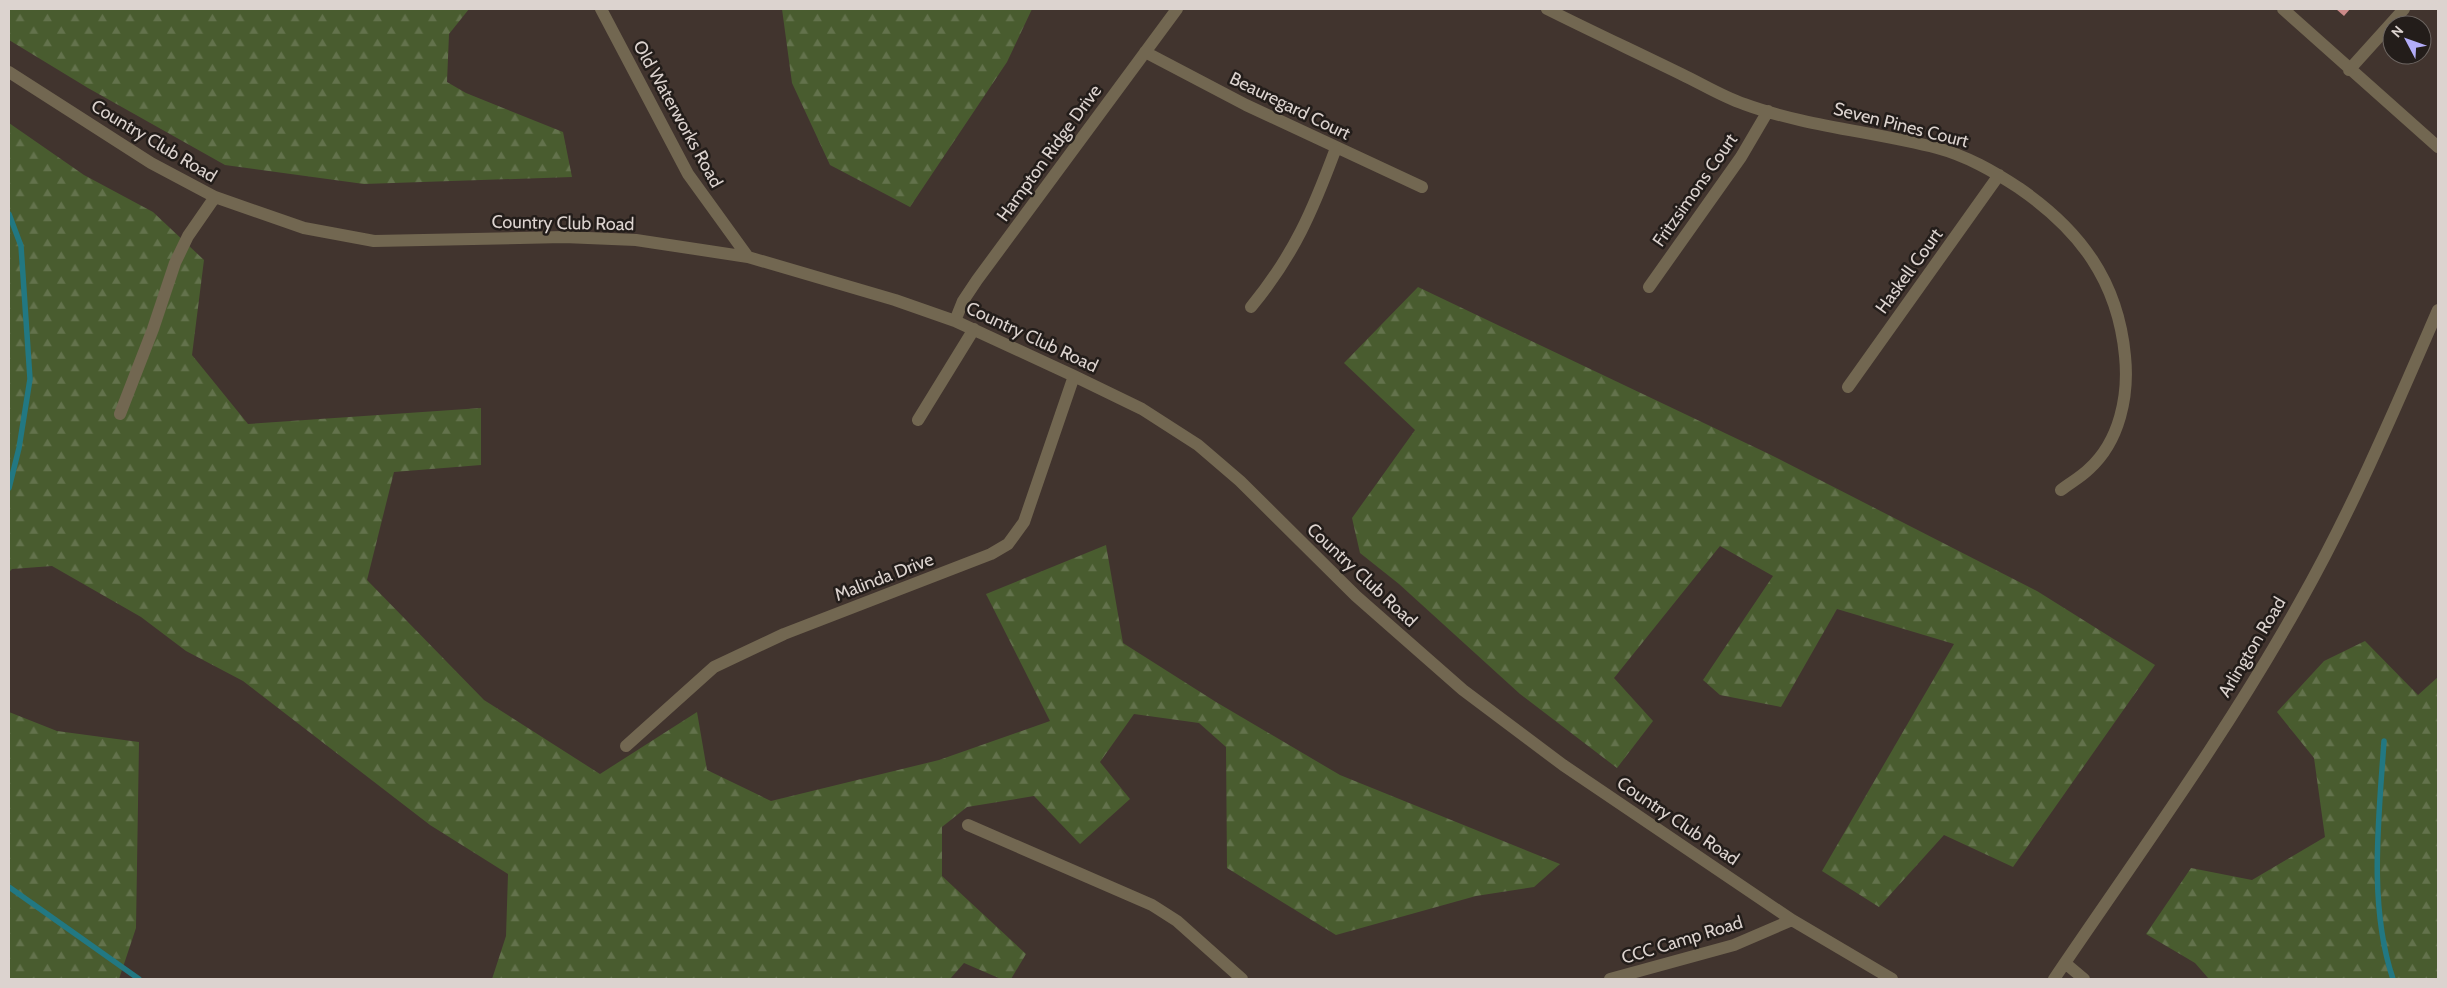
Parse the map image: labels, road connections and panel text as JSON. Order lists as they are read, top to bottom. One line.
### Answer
{"streets":{"street":["Beauregard Court","Old Waterworks Road","Seven Pines Court","Country Club Road","Hampton Ridge Drive","Fritzsimons Court","Haskell Court","Malinda Drive","Arlington Road","CCC Camp Road"]},"crossings":[["Beauregard Court","Hampton Ridge Drive"],["Old Waterworks Road","Country Club Road"],["Seven Pines Court","Fritzsimons Court"],["Seven Pines Court","Haskell Court"],["Country Club Road","Hampton Ridge Drive"],["Country Club Road","Malinda Drive"],["Country Club Road","CCC Camp Road"]],"north":"top left"}
